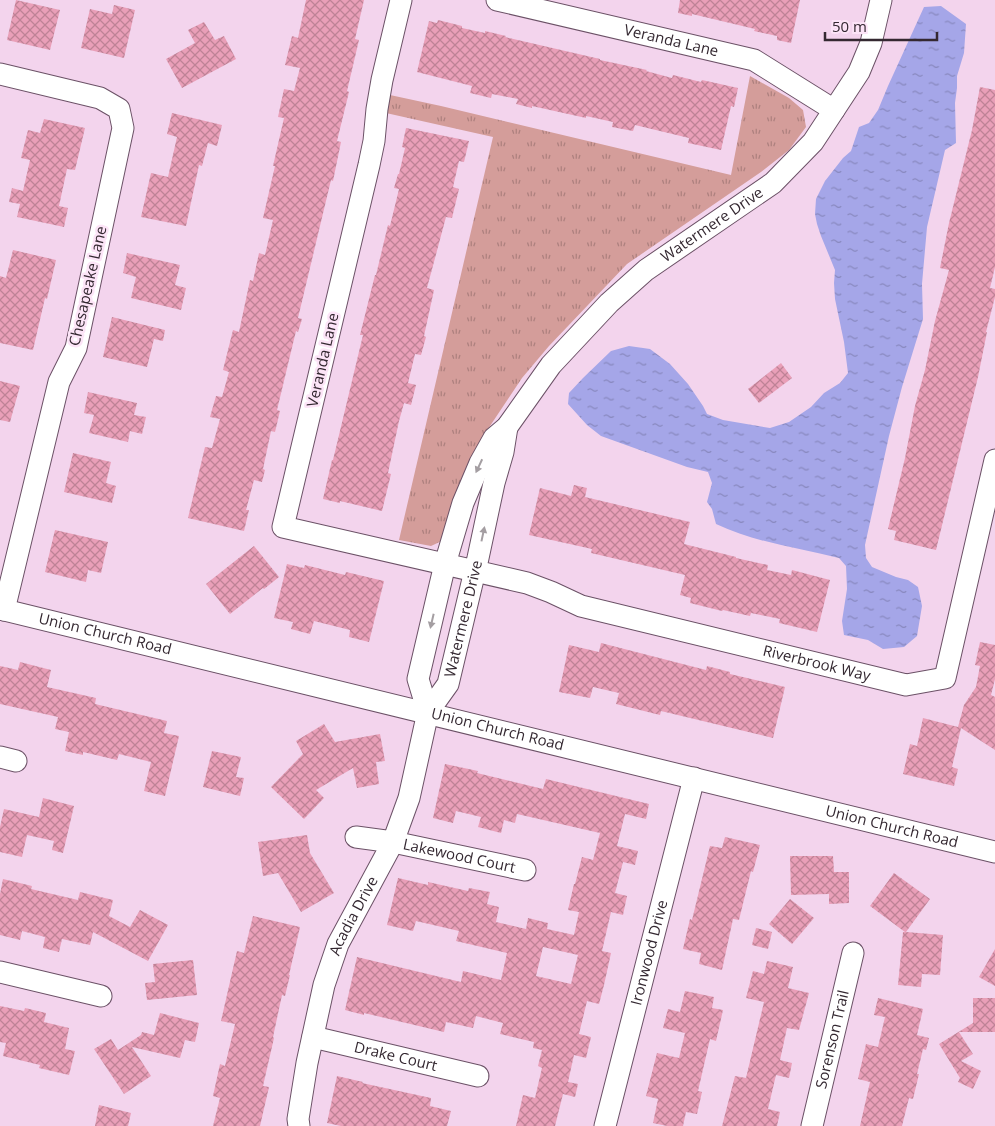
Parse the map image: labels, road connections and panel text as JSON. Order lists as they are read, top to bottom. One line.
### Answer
{"streets":{"street":["Veranda Lane","Watermere Drive","Chesapeake Lane","Union Church Road","Riverbrook Way","Lakewood Court","Acadia Drive","Ironwood Drive","Sorenson Trail","Drake Court"]},"crossings":[["Veranda Lane","Watermere Drive"],["Veranda Lane","Riverbrook Way"],["Watermere Drive","Union Church Road"],["Watermere Drive","Riverbrook Way"],["Watermere Drive","Acadia Drive"],["Chesapeake Lane","Union Church Road"],["Union Church Road","Acadia Drive"],["Union Church Road","Ironwood Drive"],["Lakewood Court","Acadia Drive"],["Acadia Drive","Drake Court"]],"scale_bar":"50 m"}
